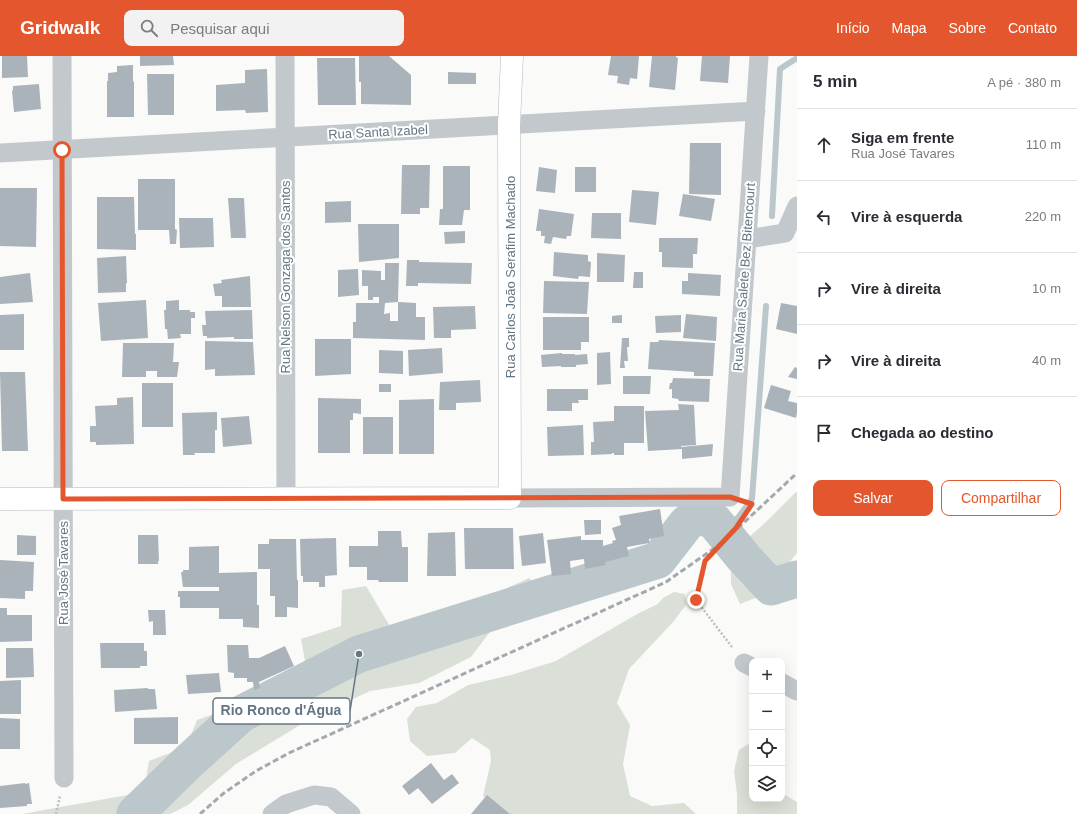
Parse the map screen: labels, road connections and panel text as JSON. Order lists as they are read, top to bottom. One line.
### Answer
{"streets":{"street":["Rua Santa Izabel","Rua Nelson Gonzaga dos Santos","Rua Carlos João Serafim Machado","Rua Maria Salete Bez Bitencourt","Rua José Tavares"]},"crossings":[["Rua Santa Izabel","Rua Nelson Gonzaga dos Santos"],["Rua Santa Izabel","Rua Carlos João Serafim Machado"],["Rua Santa Izabel","Rua Maria Salete Bez Bitencourt"],["Rua Santa Izabel","Rua José Tavares"]],"places":["Rio Ronco d'Água"],"page":{"header":"Gridwalk","search":"Pesquisar aqui","nav":["Início","Mapa","Sobre","Contato"],"heading":["5 min","A pé · 380 m"],"list":[["Siga em frente","Rua José Tavares","110 m"],["Vire à esquerda","220 m"],["Vire à direita","10 m"],["Vire à direita","40 m"],"Chegada ao destino"],"buttons":["Salvar","Compartilhar"],"map_buttons":["+","−"]}}
